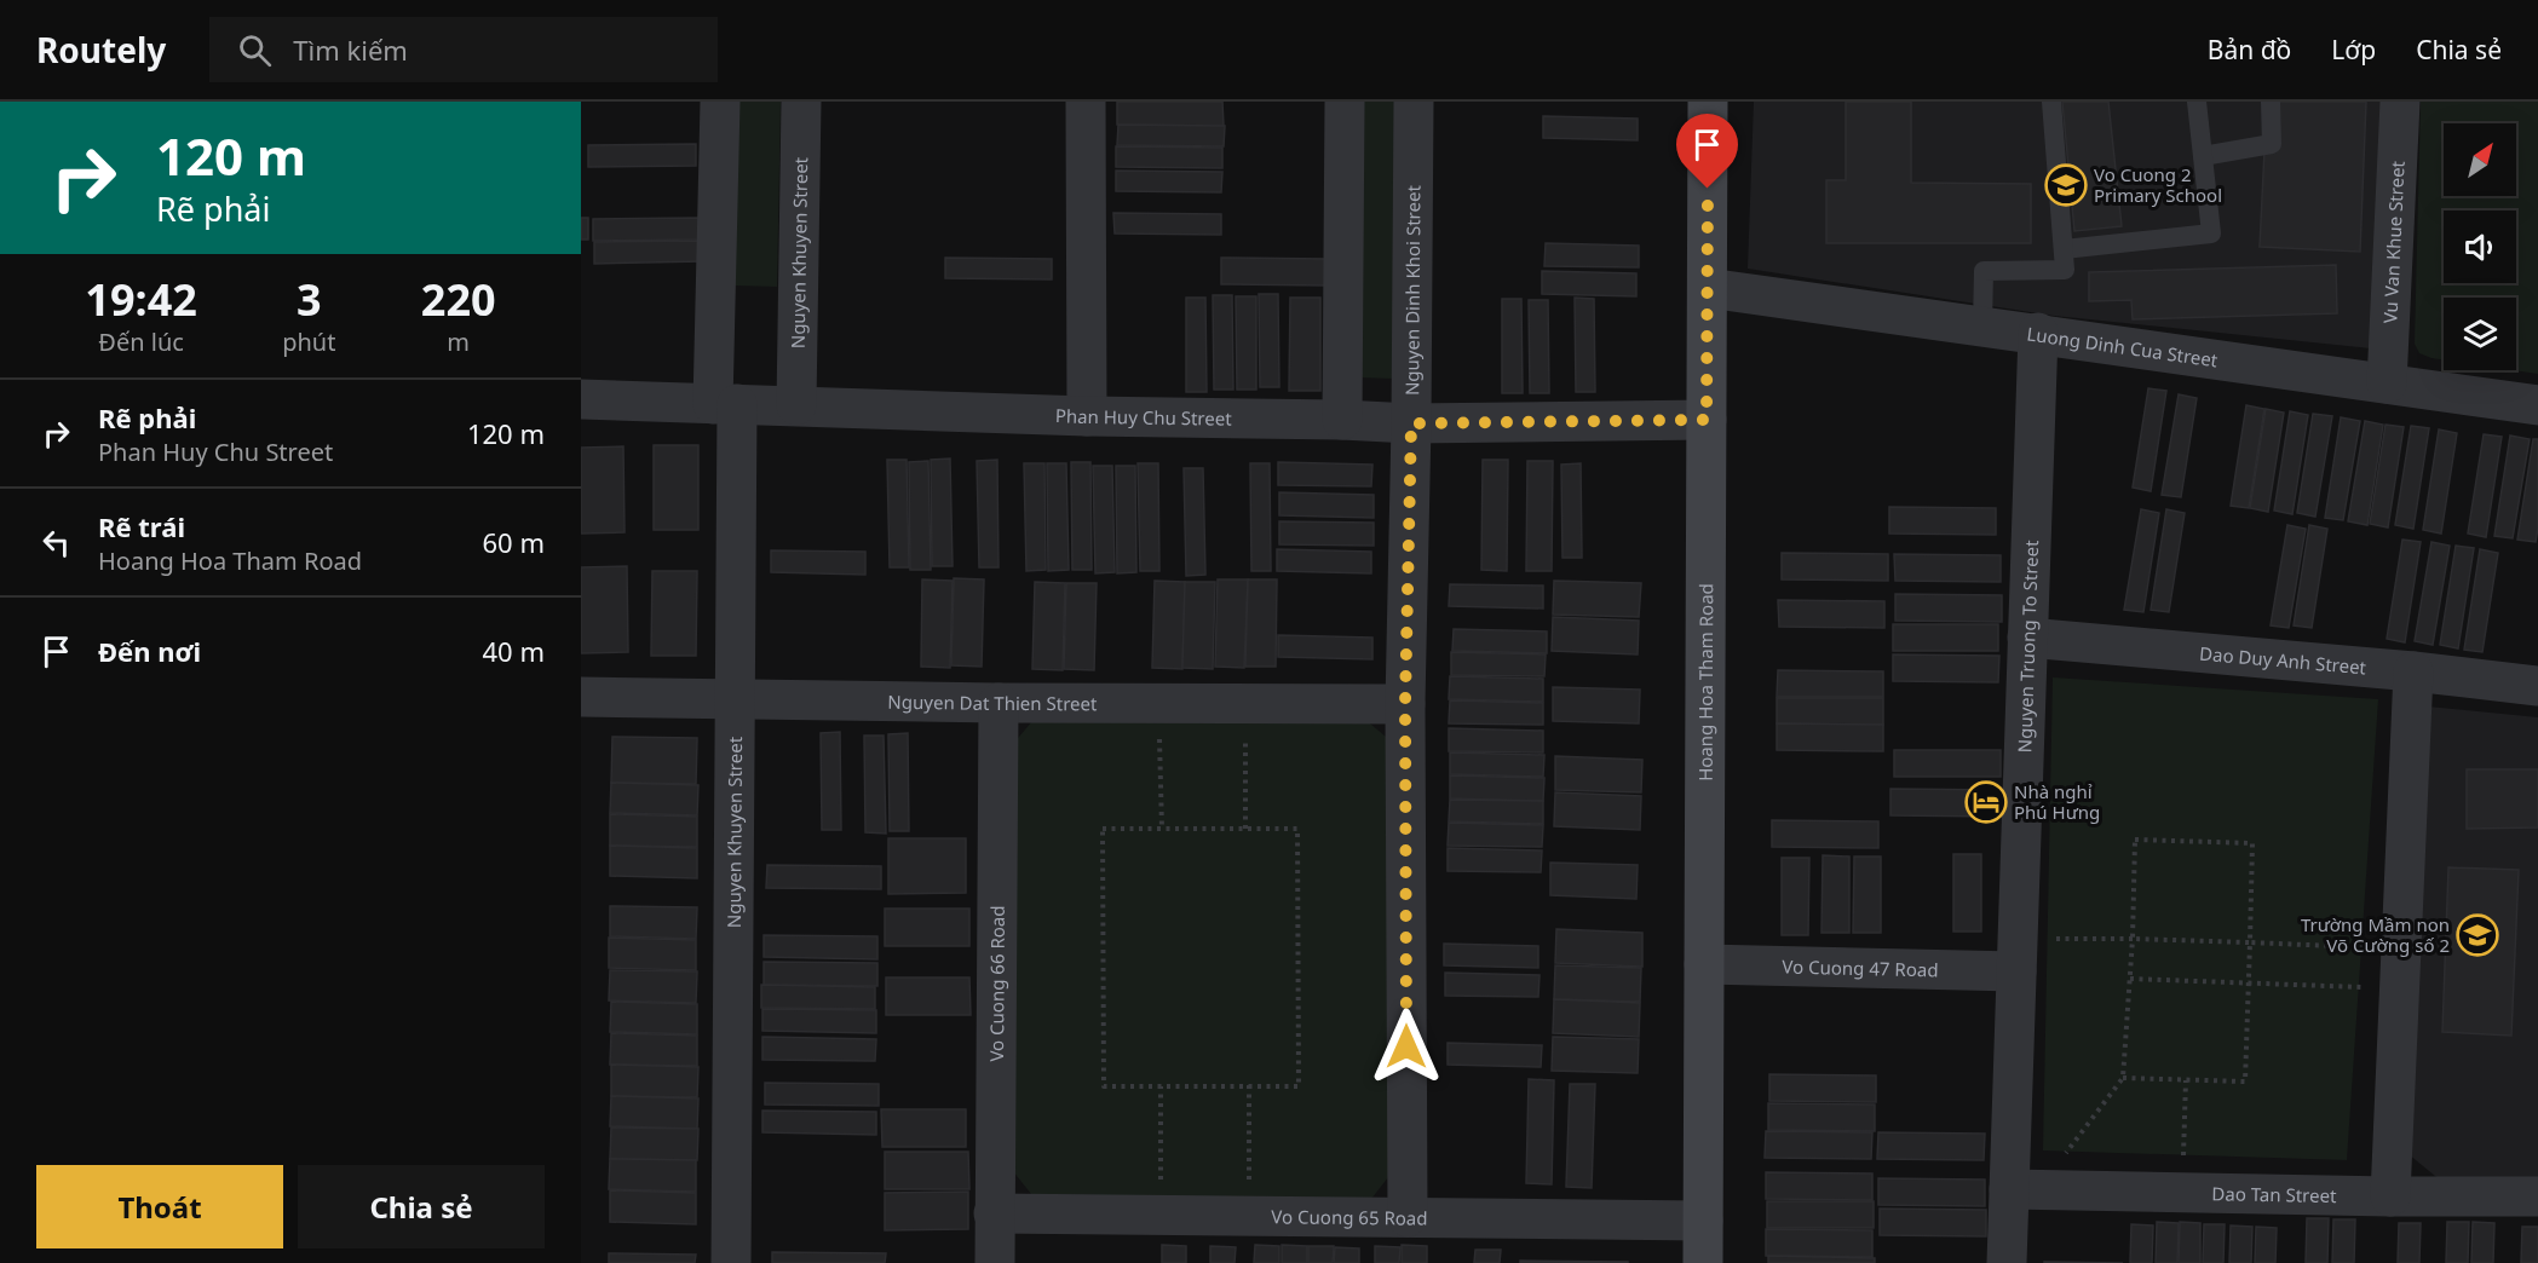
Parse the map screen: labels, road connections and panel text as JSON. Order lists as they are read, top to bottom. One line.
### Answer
{"streets":{"street":["Vu Van Khue Street","Nguyen Khuyen Street","Nguyen Dinh Khoi Street","Luong Dinh Cua Street","Phan Huy Chu Street","Nguyen Truong To Street","Dao Duy Anh Street","Hoang Hoa Tham Road","Nguyen Dat Thien Street","Vo Cuong 47 Road","Vo Cuong 66 Road","Dao Tan Street","Vo Cuong 65 Road"]},"crossings":[["Vu Van Khue Street","Luong Dinh Cua Street"],["Nguyen Khuyen Street","Phan Huy Chu Street"],["Nguyen Khuyen Street","Nguyen Dat Thien Street"],["Nguyen Dinh Khoi Street","Phan Huy Chu Street"],["Nguyen Dinh Khoi Street","Nguyen Dat Thien Street"],["Nguyen Dinh Khoi Street","Vo Cuong 65 Road"],["Luong Dinh Cua Street","Nguyen Truong To Street"],["Luong Dinh Cua Street","Hoang Hoa Tham Road"],["Phan Huy Chu Street","Hoang Hoa Tham Road"],["Nguyen Truong To Street","Dao Duy Anh Street"],["Nguyen Truong To Street","Vo Cuong 47 Road"],["Nguyen Truong To Street","Dao Tan Street"],["Hoang Hoa Tham Road","Vo Cuong 47 Road"],["Hoang Hoa Tham Road","Vo Cuong 65 Road"],["Nguyen Dat Thien Street","Vo Cuong 66 Road"],["Vo Cuong 66 Road","Vo Cuong 65 Road"]],"places":{"school or university":["Vo Cuong 2 Primary School","Trường Mầm non Võ Cường số 2"],"hotel":["Nhà nghỉ Phú Hưng"]},"north":"top right","page":{"header":"Routely","search":"Tìm kiếm","nav":["Bản đồ","Lớp","Chia sẻ"],"turn":["120 m","Rẽ phải"],"eta":["19:42","Đến lúc","3","phút","220","m"],"list":[{"name":"Rẽ phải","note":"Phan Huy Chu Street","value":"120 m"},{"name":"Rẽ trái","note":"Hoang Hoa Tham Road","value":"60 m"},{"name":"Đến nơi","value":"40 m"}],"buttons":["Thoát","Chia sẻ"]}}
